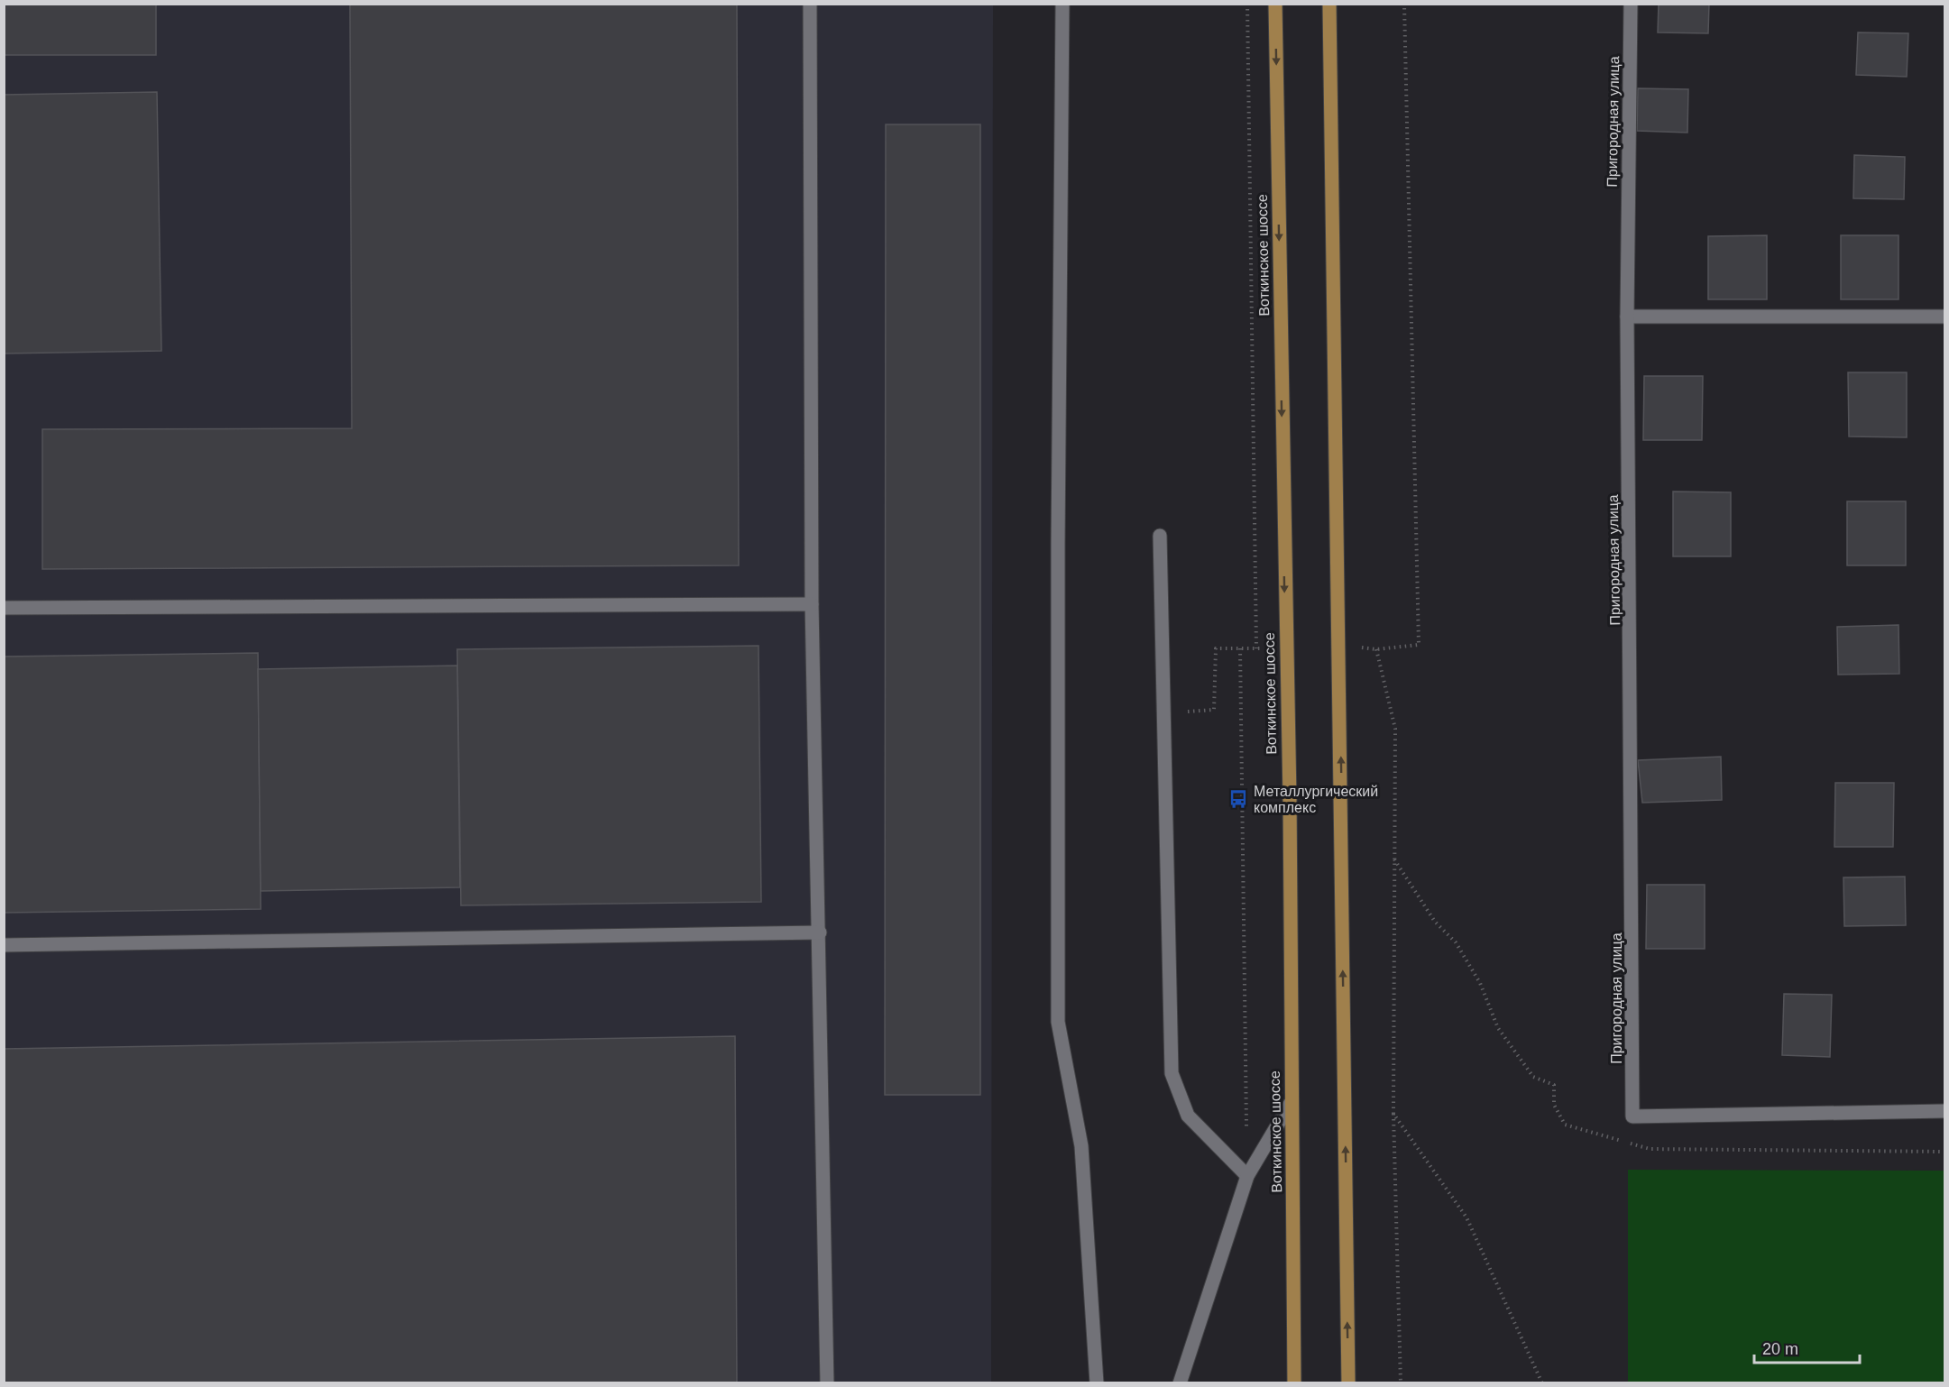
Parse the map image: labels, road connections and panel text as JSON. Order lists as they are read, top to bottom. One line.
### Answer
{"streets":{"main road":["Воткинское шоссе"],"street":["Пригородная улица"]},"places":{"bus stop":["Металлургический комплекс"]},"scale_bar":"20 m"}
